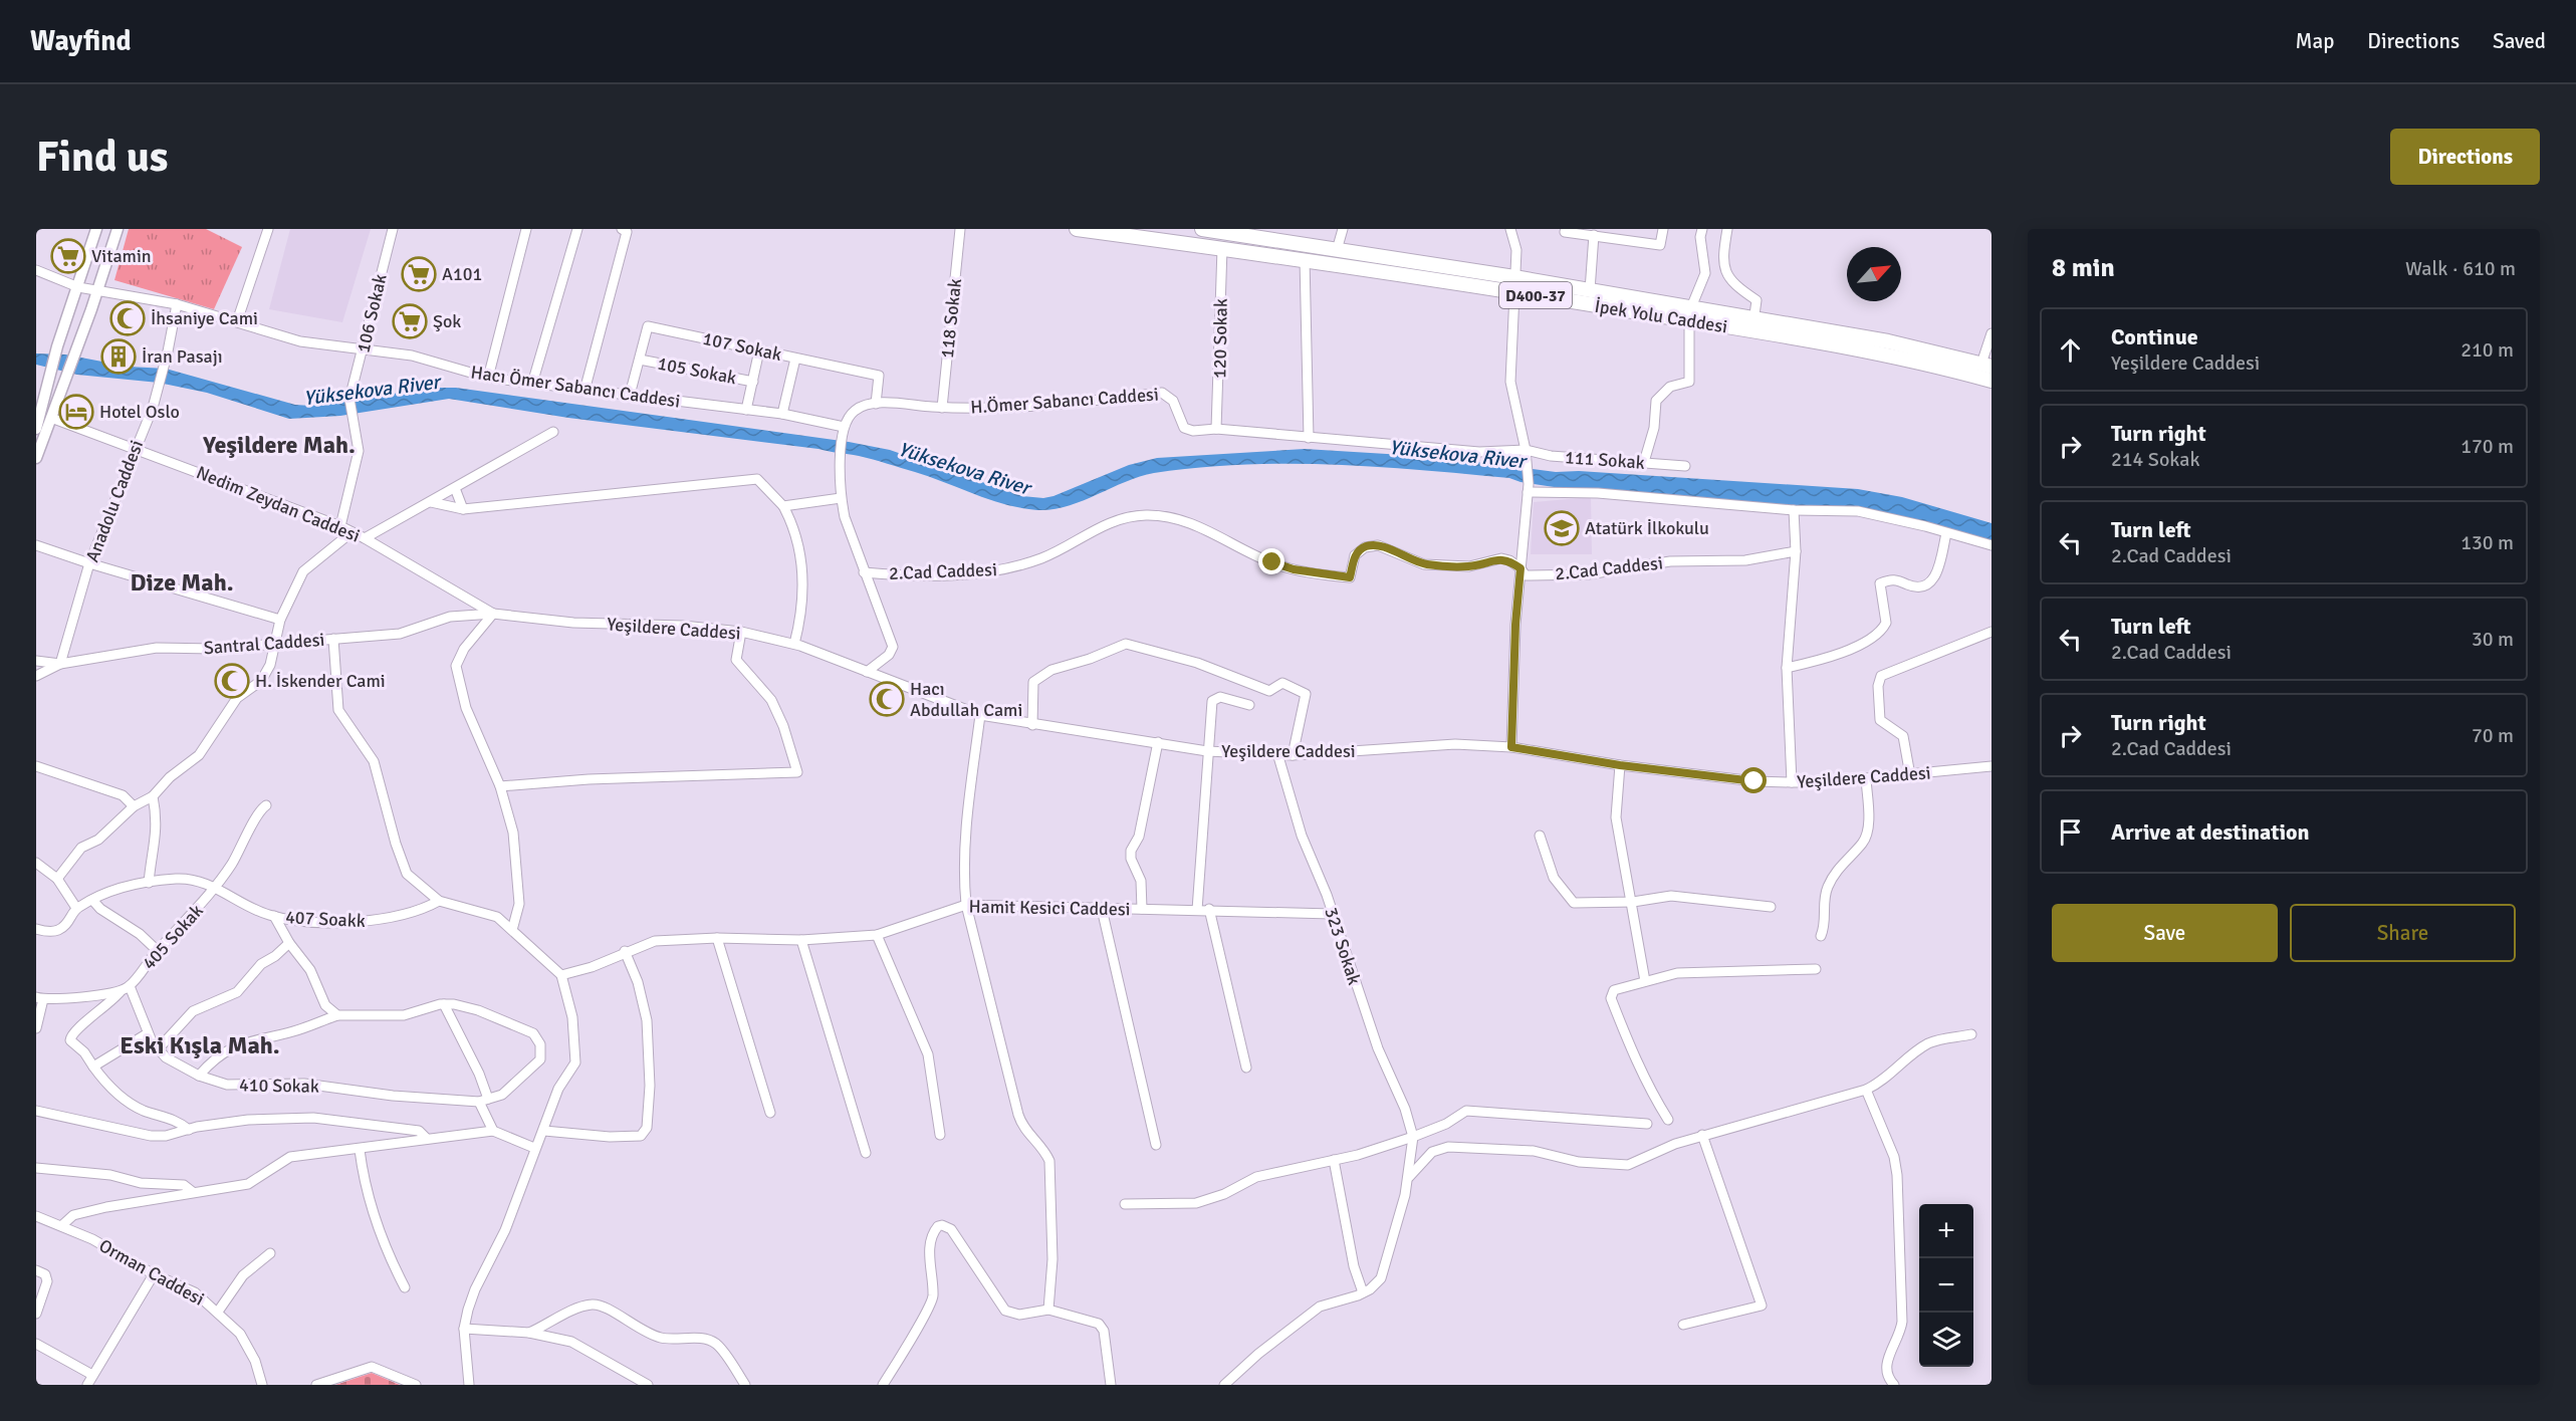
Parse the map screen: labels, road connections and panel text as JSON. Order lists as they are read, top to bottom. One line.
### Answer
{"streets":{"highway":["D400-37","İpek Yolu Caddesi"],"street":["106 Sokak","118 Sokak","120 Sokak","107 Sokak","105 Sokak","Hacı Ömer Sabancı Caddesi","H.Ömer Sabancı Caddesi","111 Sokak","Anadolu Caddesi","Nedim Zeydan Caddesi","2.Cad Caddesi","Yeşildere Caddesi","Santral Caddesi","Hamit Kesici Caddesi","407 Soakk","405 Sokak","323 Sokak","410 Sokak","Orman Caddesi"]},"crossings":[["106 Sokak","Hacı Ömer Sabancı Caddesi"],["106 Sokak","Nedim Zeydan Caddesi"],["İpek Yolu Caddesi","120 Sokak"],["118 Sokak","H.Ömer Sabancı Caddesi"],["120 Sokak","H.Ömer Sabancı Caddesi"],["107 Sokak","105 Sokak"],["107 Sokak","Hacı Ömer Sabancı Caddesi"],["107 Sokak","H.Ömer Sabancı Caddesi"],["Hacı Ömer Sabancı Caddesi","Anadolu Caddesi"],["H.Ömer Sabancı Caddesi","111 Sokak"],["Anadolu Caddesi","Nedim Zeydan Caddesi"],["Anadolu Caddesi","Santral Caddesi"],["Nedim Zeydan Caddesi","Yeşildere Caddesi"],["Nedim Zeydan Caddesi","Santral Caddesi"],["Yeşildere Caddesi","Santral Caddesi"],["Yeşildere Caddesi","323 Sokak"],["Hamit Kesici Caddesi","323 Sokak"],["407 Soakk","405 Sokak"],["405 Sokak","410 Sokak"]],"districts":["Yeşildere Mah.","Dize Mah.","Eski Kışla Mah."],"water":["Yüksekova River"],"places":{"supermarket":["Vitamin","A101","Şok"],"mosque":["İhsaniye Cami","H. İskender Cami","Hacı Abdullah Cami"],"building":["İran Pasajı"],"hotel":["Hotel Oslo"],"school or university":["Atatürk İlkokulu"]},"north":"top right","page":{"header":"Wayfind","nav":["Map","Directions","Saved"],"buttons":["Directions",["Save","Share"]],"title":"Find us","heading":["8 min","Walk · 610 m"],"list":[["Continue","Yeşildere Caddesi","210 m"],["Turn right","214 Sokak","170 m"],["Turn left","2.Cad Caddesi","130 m"],["Turn left","2.Cad Caddesi","30 m"],["Turn right","2.Cad Caddesi","70 m"],"Arrive at destination"],"map_buttons":["+","−"]}}
